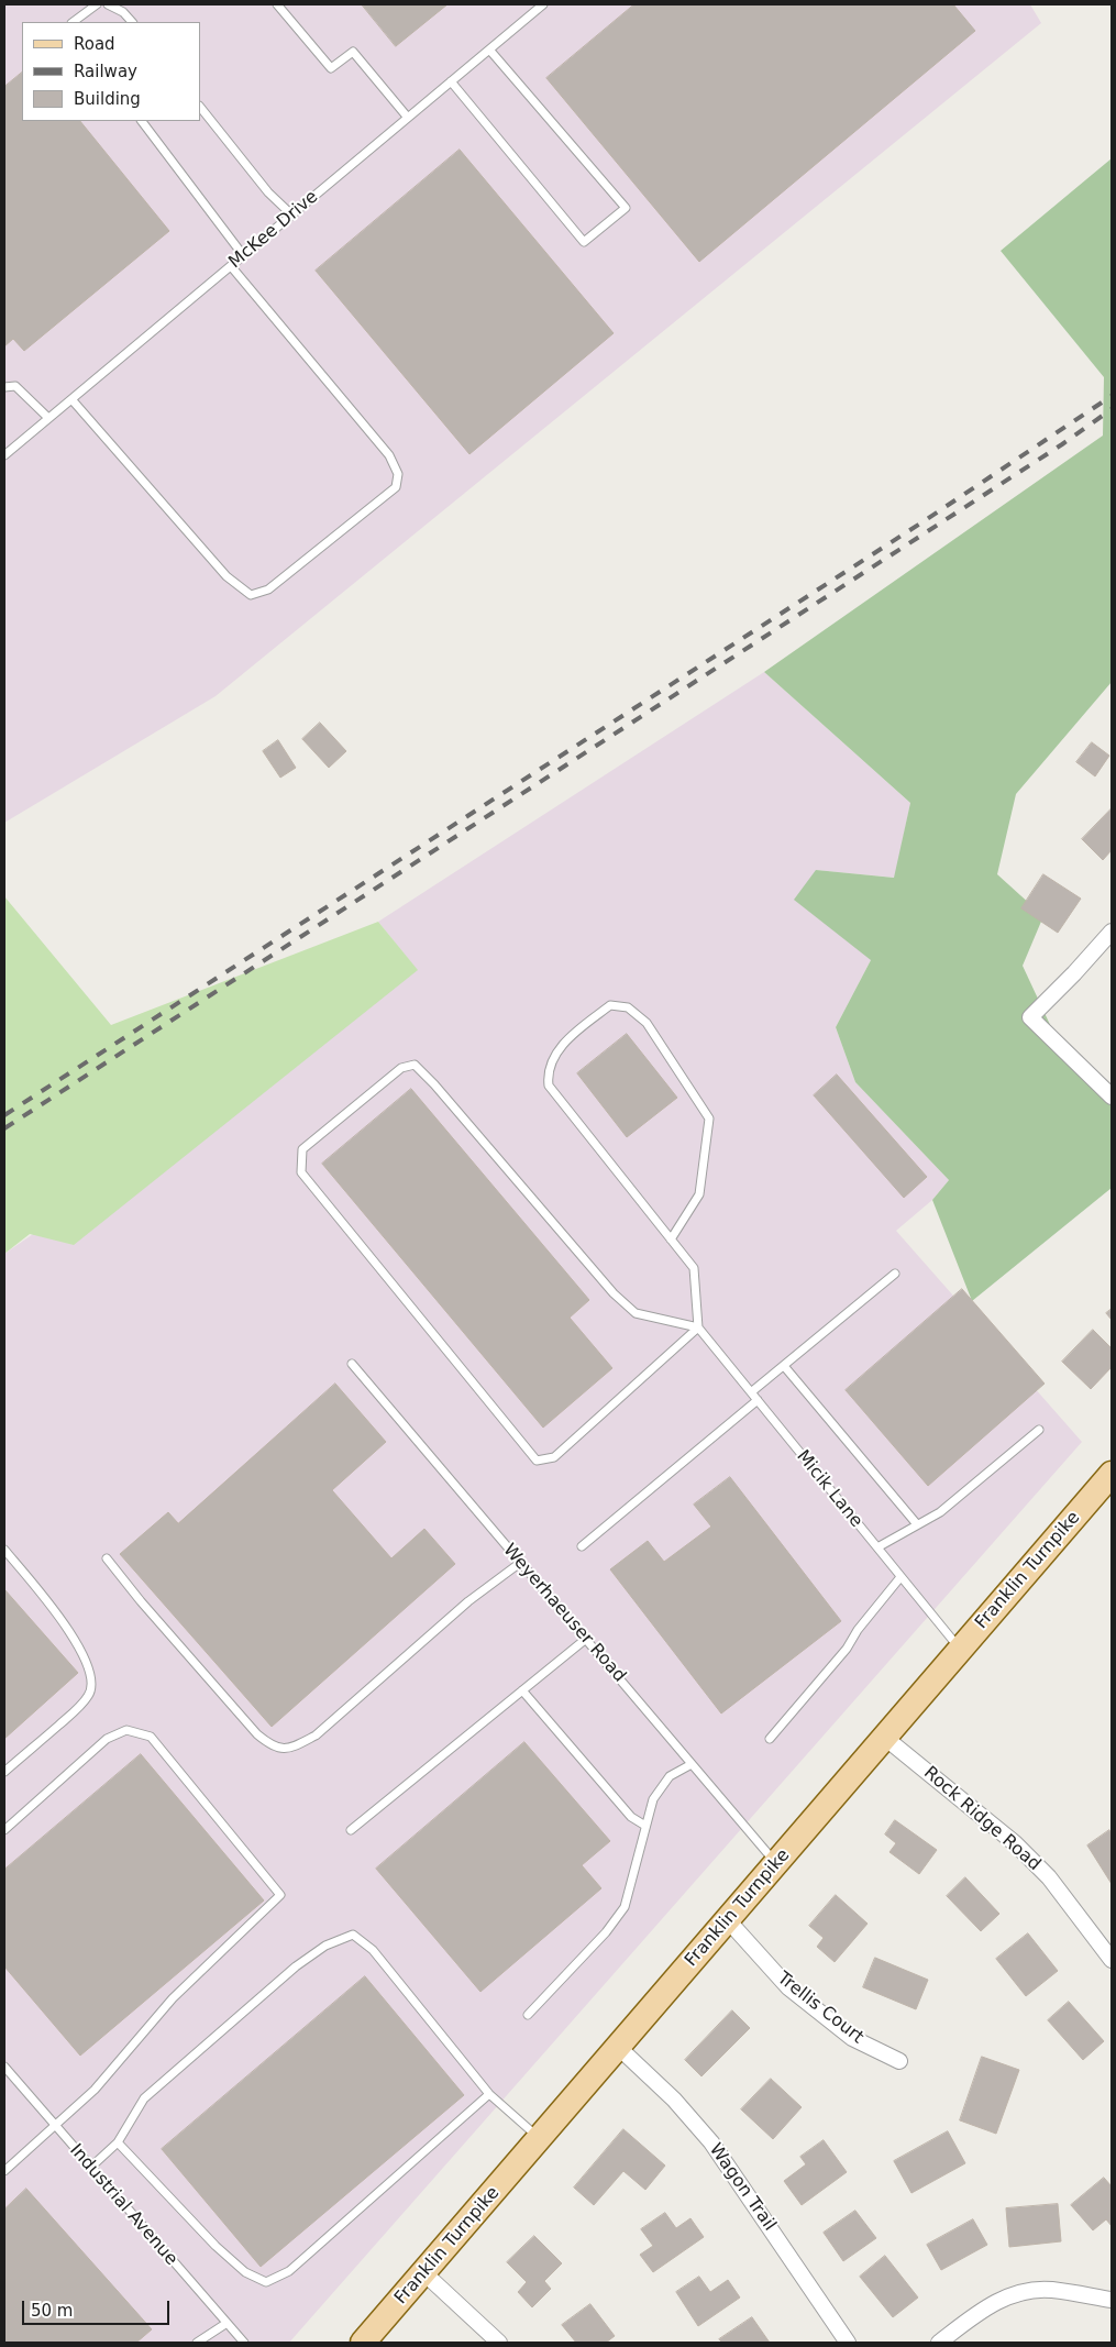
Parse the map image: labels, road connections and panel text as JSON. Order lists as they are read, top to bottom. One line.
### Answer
{"streets":{"main road":["Franklin Turnpike"],"street":["Rock Ridge Road","Trellis Court","Wagon Trail"],"lane":["McKee Drive","Micik Lane","Weyerhaeuser Road","Industrial Avenue"]},"crossings":[["Micik Lane","Franklin Turnpike"],["Franklin Turnpike","Weyerhaeuser Road"],["Franklin Turnpike","Rock Ridge Road"],["Franklin Turnpike","Trellis Court"],["Franklin Turnpike","Wagon Trail"]],"legend":["Road","Railway","Building"],"scale_bar":"50 m"}
